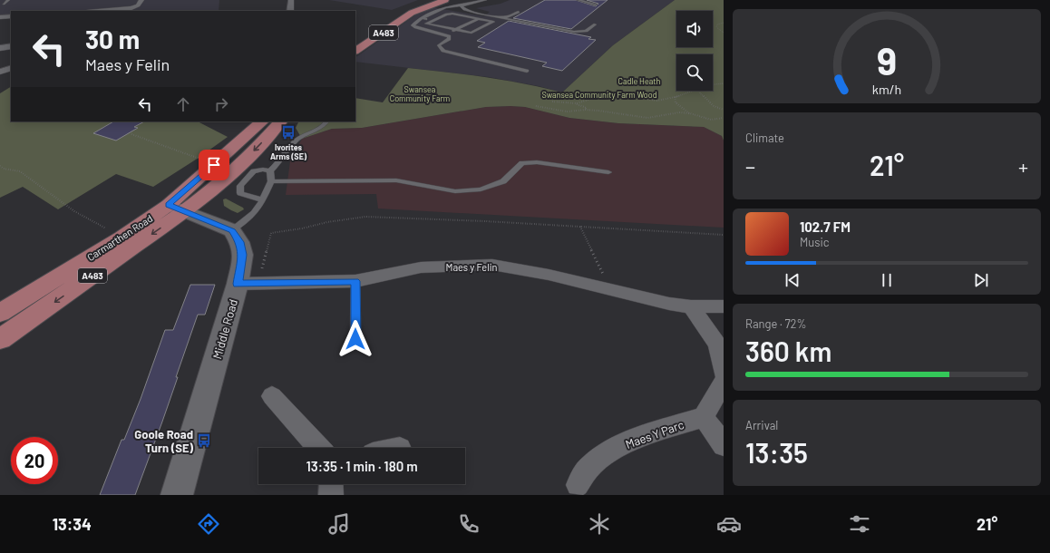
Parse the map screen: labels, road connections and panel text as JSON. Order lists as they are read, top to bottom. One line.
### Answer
{"streets":{"main road":["A483","Carmarthen Road"],"street":["Maes y Felin","Middle Road","Maes Y Parc"]},"crossings":[["Maes y Felin","Middle Road"]],"parks":["Cadle Heath","Swansea Community Farm","Swansea Community Farm Wood"],"places":{"bus stop":["Ivorites Arms (SE)","Goole Road Turn (SE)"]},"page":{"turn":["30 m","Maes y Felin"],"tile":["Climate",["Range · 72%","360 km"],["Arrival","13:35"]],"heat":["−","21°","+"],"song":["102.7 FM","Music"],"limit":"20","trip":"13:35 · 1 min · 180 m","tabs":["13:34","21°"],"gauge":["9","km/h"]}}
